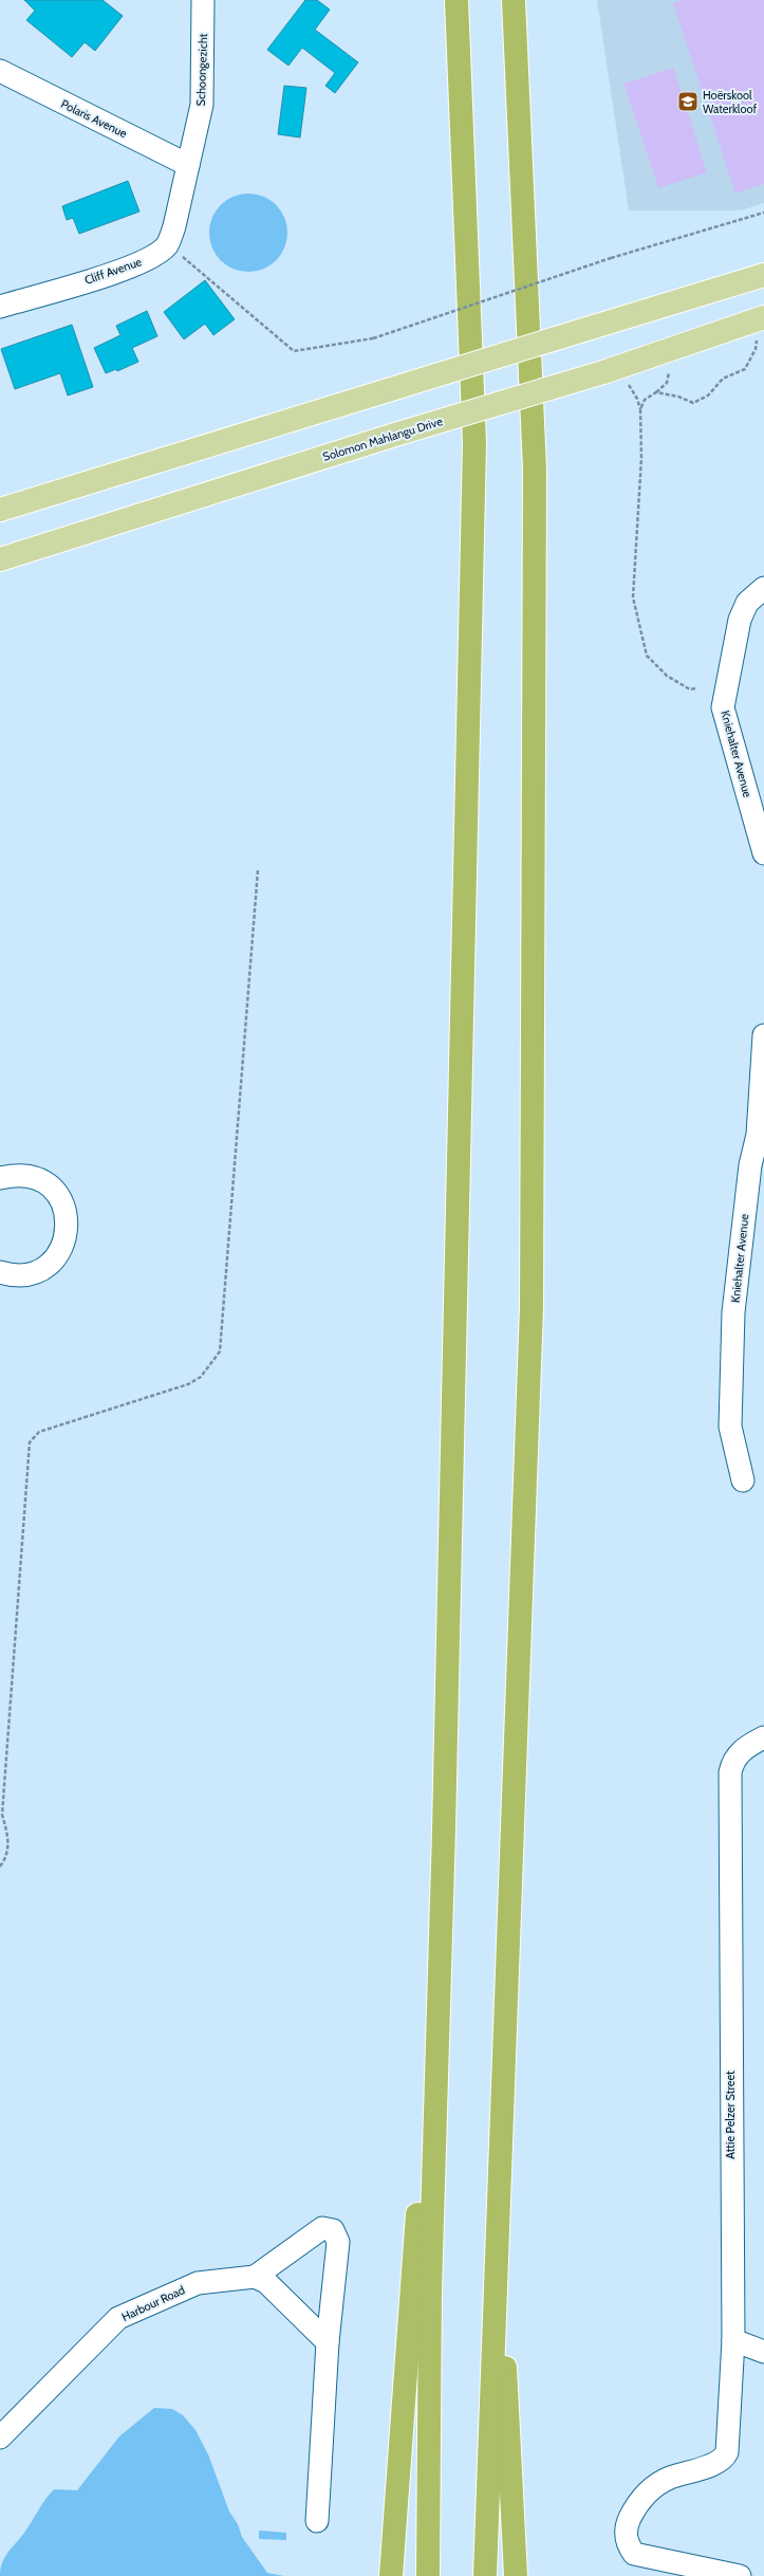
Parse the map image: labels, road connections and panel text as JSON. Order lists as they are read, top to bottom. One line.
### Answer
{"streets":{"main road":["Solomon Mahlangu Drive"],"street":["Schoongezicht","Polaris Avenue","Cliff Avenue","Kniehalter Avenue","Attie Pelzer Street","Harbour Road"]},"crossings":[["Schoongezicht","Polaris Avenue"]],"places":{"school or university":["Hoërskool Waterkloof"]}}
